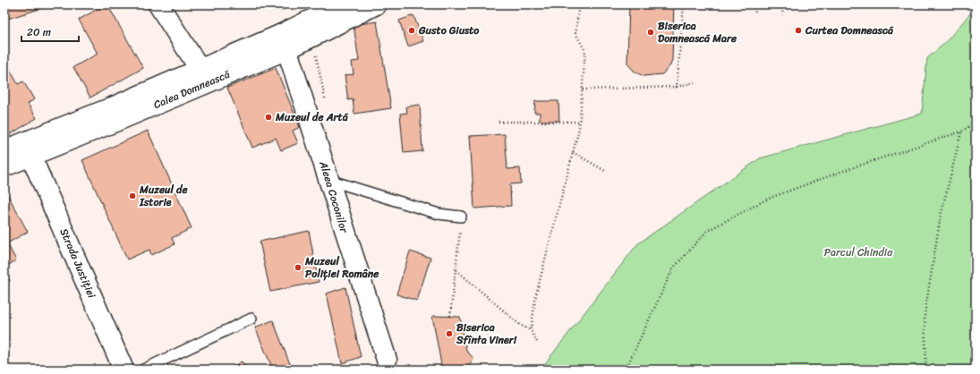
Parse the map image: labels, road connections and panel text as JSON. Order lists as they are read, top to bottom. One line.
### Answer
{"streets":{"street":["Calea Domnească","Aleea Coconilor","Strada Justiției"]},"crossings":[["Calea Domnească","Aleea Coconilor"],["Calea Domnească","Strada Justiției"]],"parks":["Parcul Chindia"],"places":["Gusto Giusto","Curtea Domnească","Biserica Domnească Mare","Muzeul de Artă","Muzeul de Istorie","Muzeul Poliției Române","Biserica Sfînta Vineri"],"scale_bar":"20 m"}
